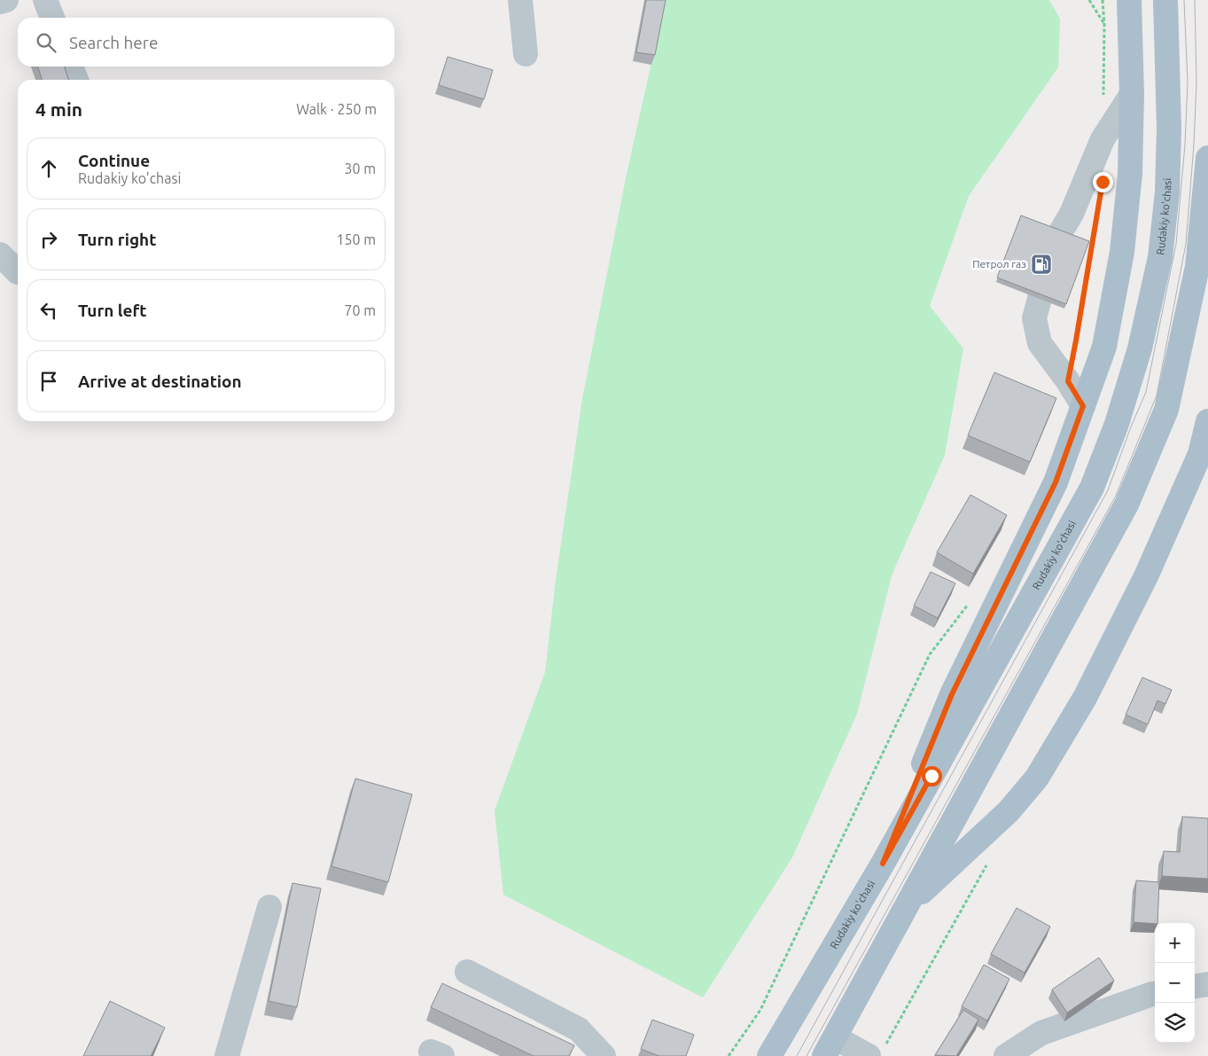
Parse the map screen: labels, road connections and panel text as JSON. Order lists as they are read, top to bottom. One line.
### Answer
{"streets":{"main road":["Rudakiy ko'chasi"]},"places":{"fuel station":["Петрол газ"]},"page":{"search":"Search here","heading":["4 min","Walk · 250 m"],"list":[["Continue","Rudakiy ko'chasi","30 m"],["Turn right","150 m"],["Turn left","70 m"],"Arrive at destination"],"map_buttons":["+","−"]}}
